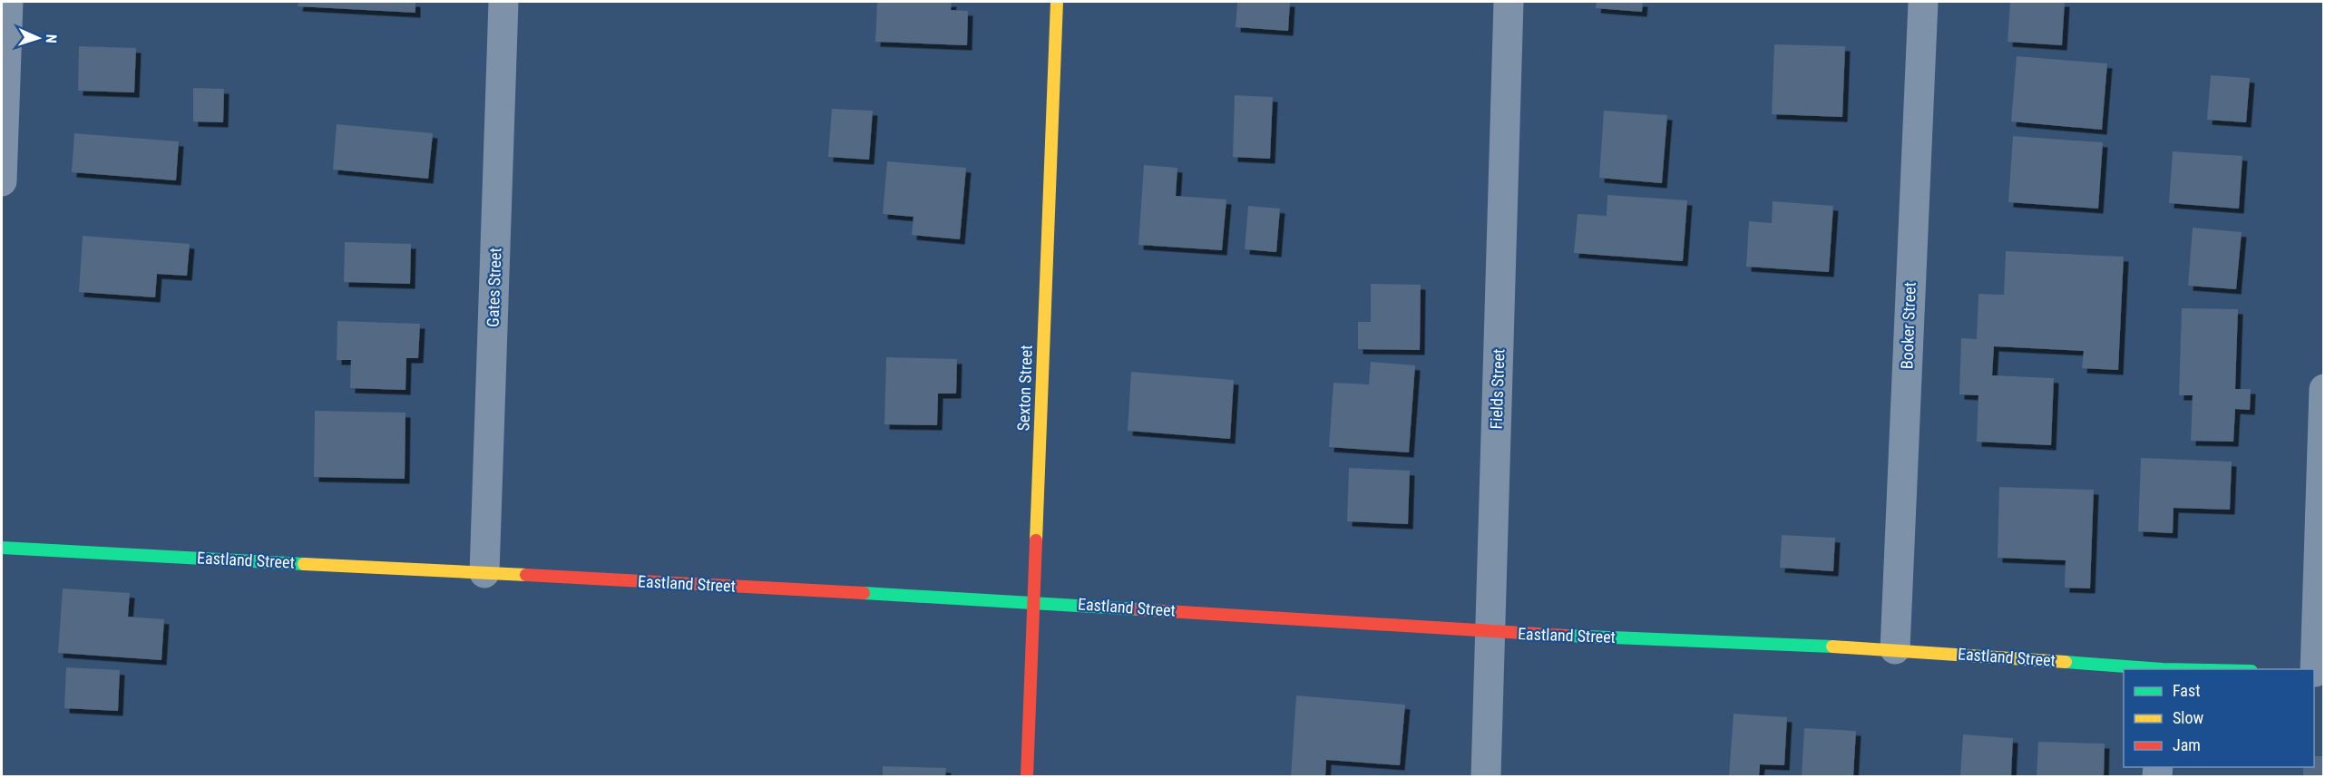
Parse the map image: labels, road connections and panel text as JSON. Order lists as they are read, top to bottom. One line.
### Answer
{"streets":{"street":["Gates Street","Booker Street","Sexton Street","Fields Street","Eastland Street"]},"crossings":[["Gates Street","Eastland Street"],["Booker Street","Eastland Street"],["Sexton Street","Eastland Street"],["Fields Street","Eastland Street"]],"legend":["Fast","Slow","Jam"],"north":"right"}
